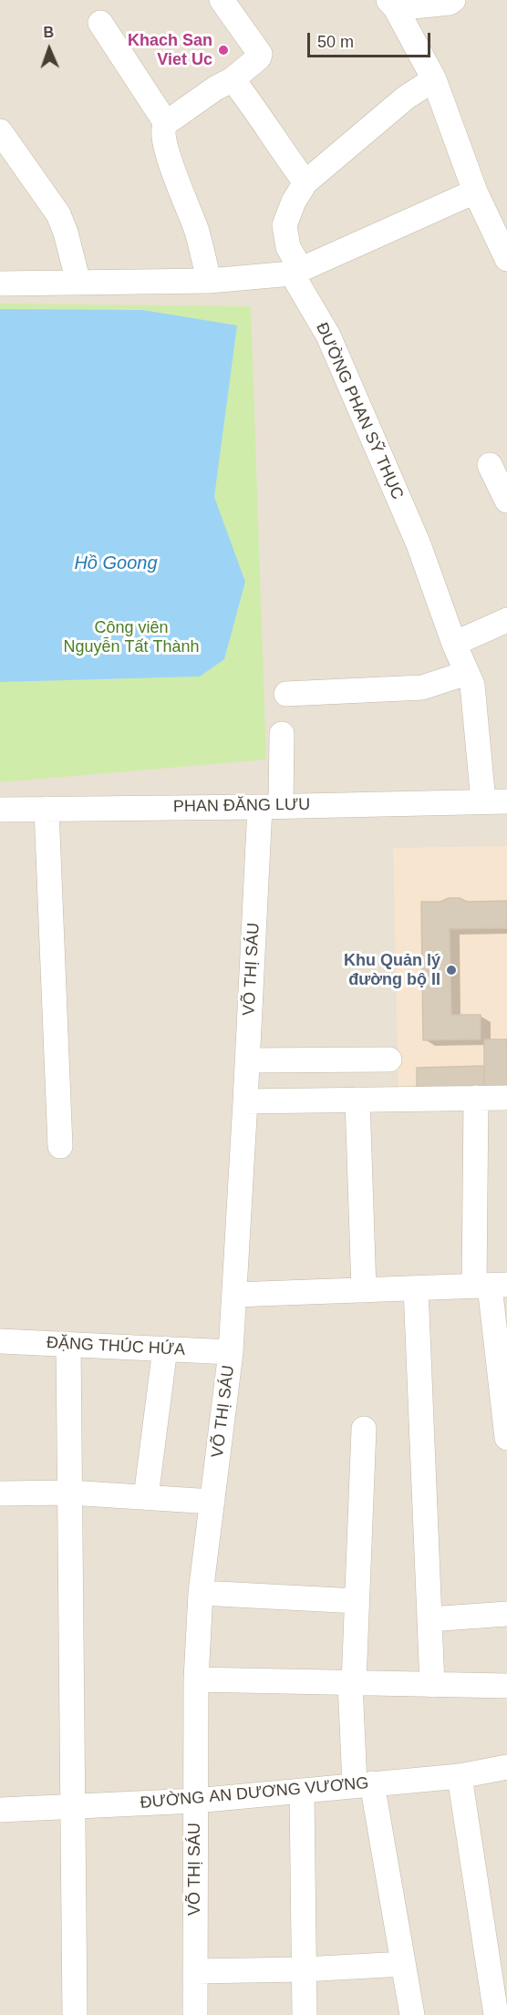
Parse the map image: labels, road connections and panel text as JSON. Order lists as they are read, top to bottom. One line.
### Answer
{"streets":{"street":["ĐƯỜNG PHAN SỸ THỤC","PHAN ĐĂNG LƯU","VÕ THỊ SÁU","ĐẶNG THÚC HỨA","ĐƯỜNG AN DƯƠNG VƯƠNG"]},"crossings":[["ĐƯỜNG PHAN SỸ THỤC","PHAN ĐĂNG LƯU"],["PHAN ĐĂNG LƯU","VÕ THỊ SÁU"],["VÕ THỊ SÁU","ĐẶNG THÚC HỨA"],["VÕ THỊ SÁU","ĐƯỜNG AN DƯƠNG VƯƠNG"]],"water":["Hồ Goong"],"parks":["Công viên Nguyễn Tất Thành"],"places":["Khach San Viet Uc","Khu Quản lý đường bộ II"],"scale_bar":"50 m","north":"top"}
